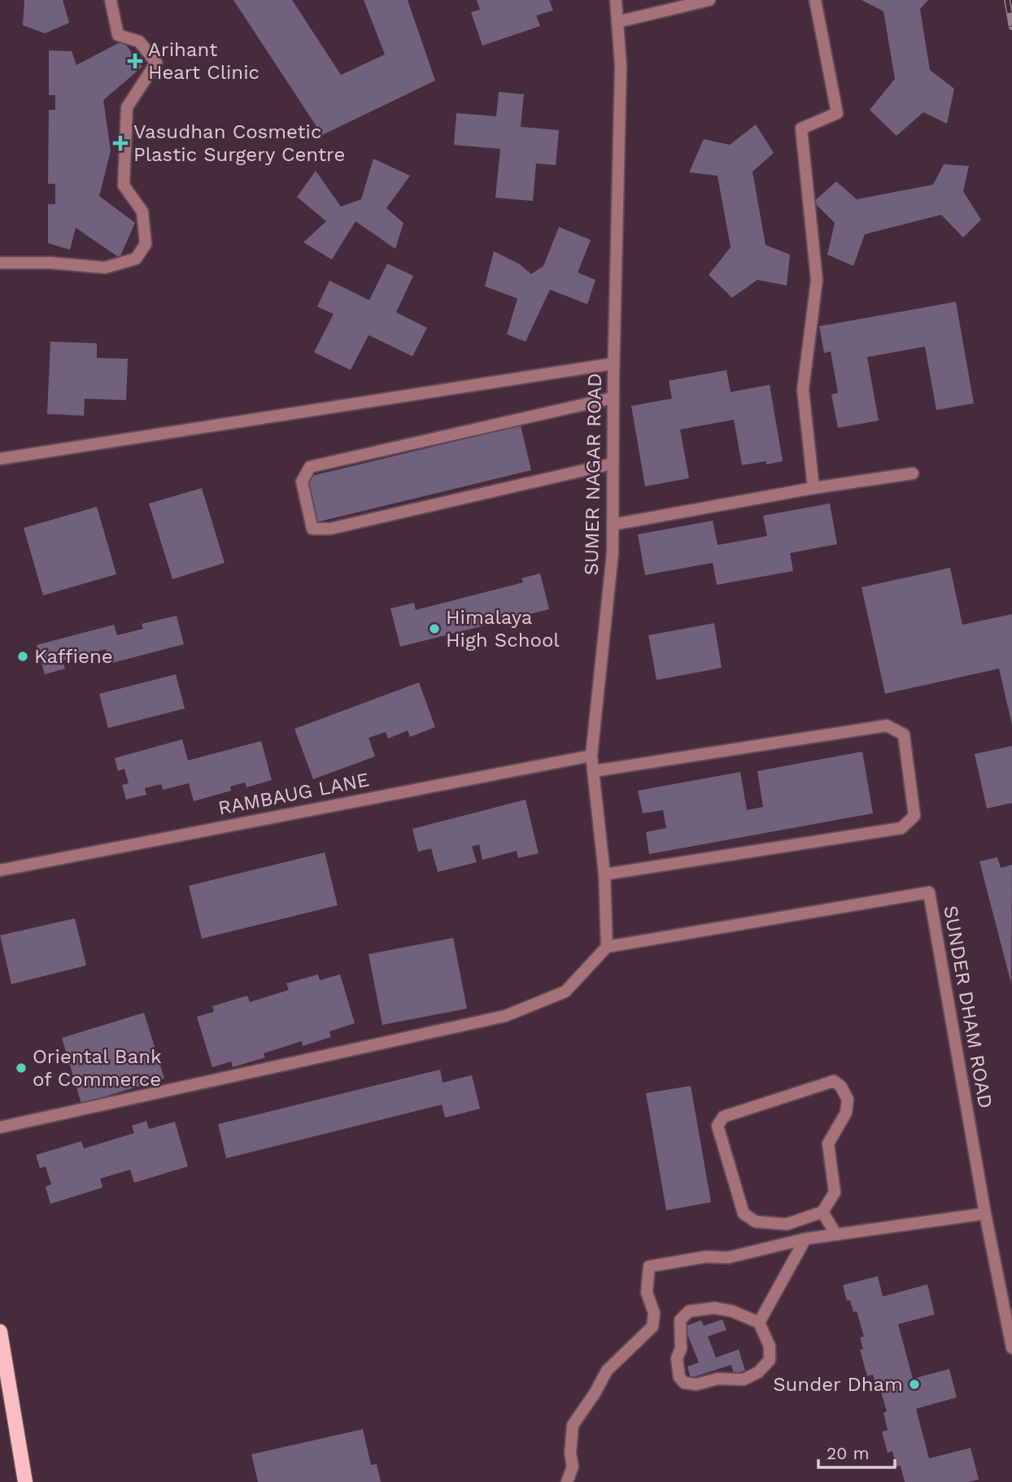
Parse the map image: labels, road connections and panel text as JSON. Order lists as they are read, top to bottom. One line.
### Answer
{"streets":{"street":["SUMER NAGAR ROAD","RAMBAUG LANE","SUNDER DHAM ROAD"]},"crossings":[["SUMER NAGAR ROAD","RAMBAUG LANE"],["SUMER NAGAR ROAD","SUNDER DHAM ROAD"]],"places":{"health":["Arihant Heart Clinic","Vasudhan Cosmetic Plastic Surgery Centre"],"other":["Himalaya High School","Kaffiene","Oriental Bank of Commerce","Sunder Dham"]},"scale_bar":"20 m"}
